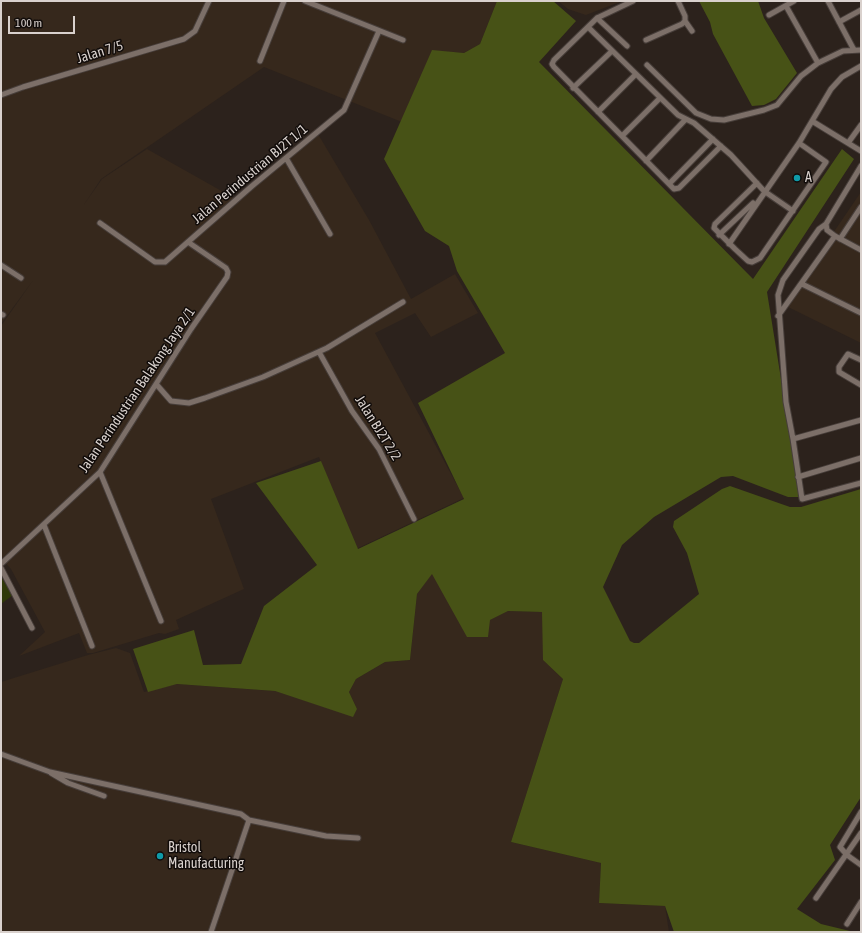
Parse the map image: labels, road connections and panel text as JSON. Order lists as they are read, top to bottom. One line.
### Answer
{"streets":{"street":["Jalan 7/5","Jalan Perindustrian BJ2T 1/1","Jalan Perindustrian Balakong Jaya 2/1","Jalan BJ2T 2/2"]},"crossings":[["Jalan Perindustrian BJ2T 1/1","Jalan Perindustrian Balakong Jaya 2/1"]],"places":["A","Bristol Manufacturing"],"scale_bar":"100 m"}
